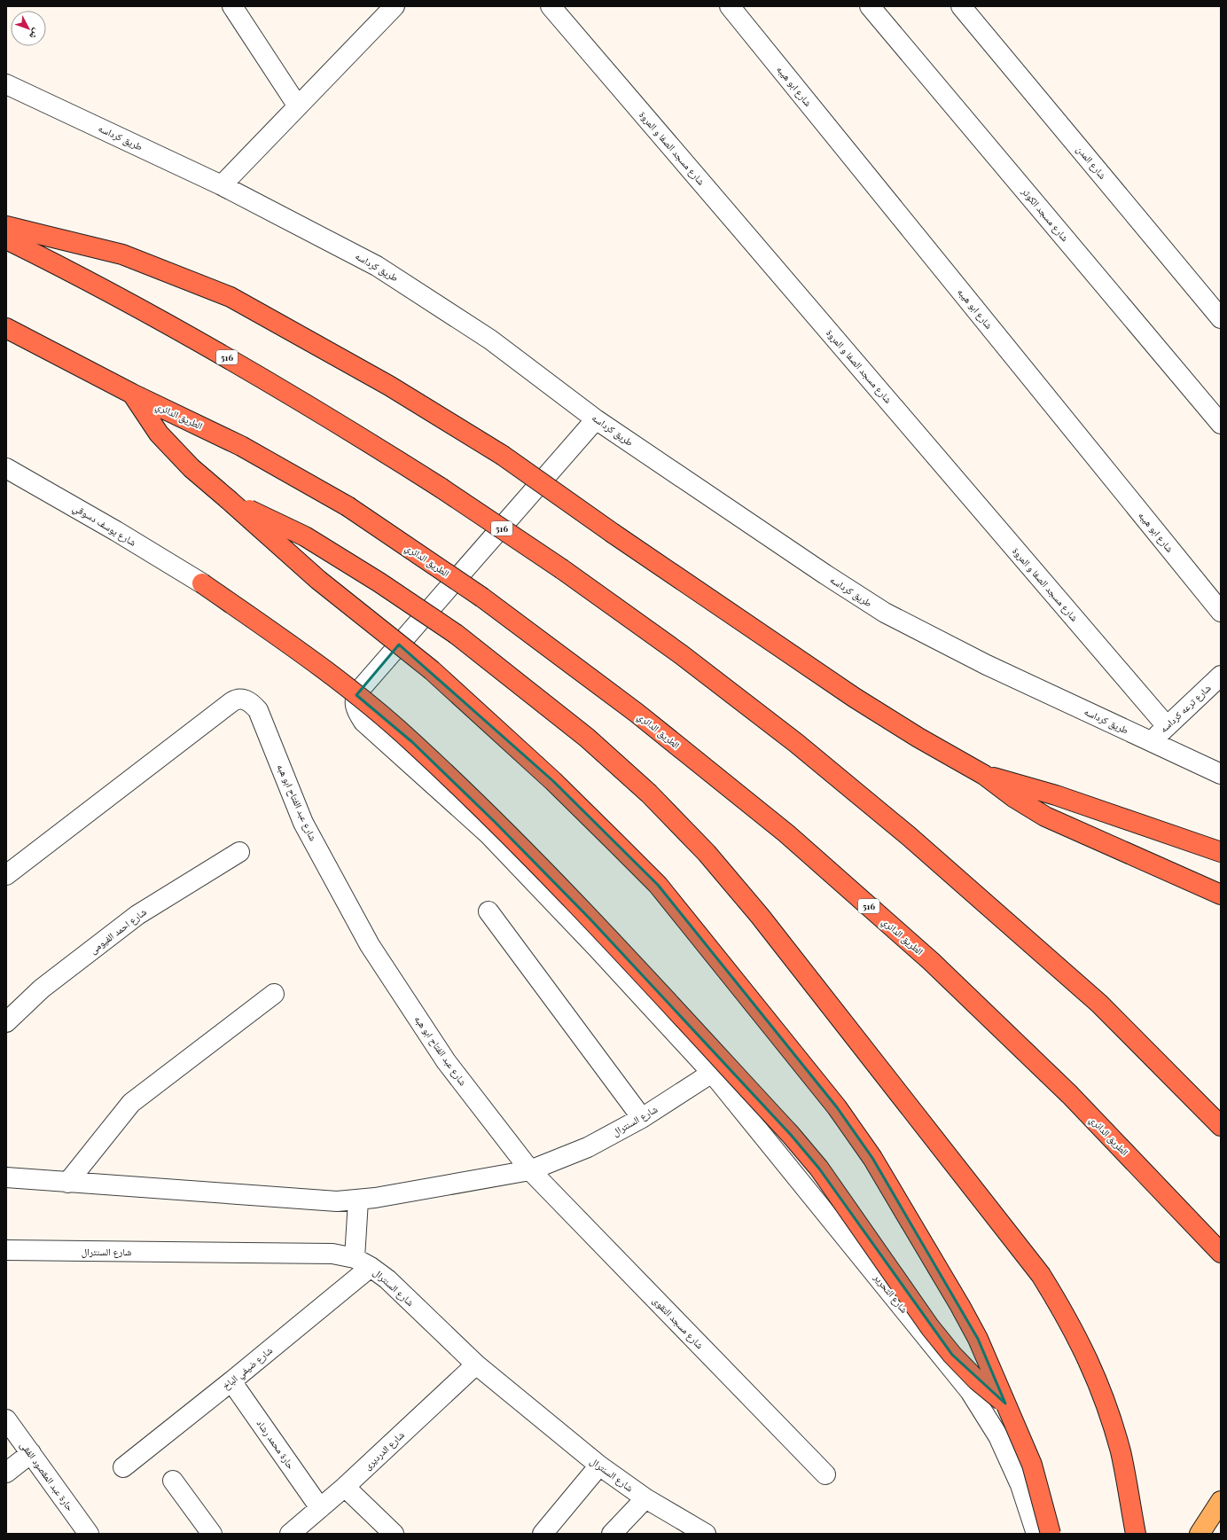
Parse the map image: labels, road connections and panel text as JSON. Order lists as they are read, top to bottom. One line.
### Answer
{"streets":{"highway":["516","الطريق الدائري"],"street":["شارع ابو هيبه","طريق كرداسه","شارع مسجد الصفا و المروة","شارع المدن","شارع مسجد الكوثر","شارع يوسف دسوقي","شارع ترعه كرداسه","شارع عبد الفتاح ابو هبه","شارع احمد الفيومى","شارع السنترال","شارع التحرير","شارع مسجد التقوى","شارع ضيفي الباخ","حارة محمد رشاد","شارع الدرديرى","حارة عبد المقصود الفقى"]},"crossings":[["طريق كرداسه","شارع ترعه كرداسه"],["طريق كرداسه","شارع التحرير"],["شارع مسجد الصفا و المروة","شارع ترعه كرداسه"],["شارع عبد الفتاح ابو هبه","شارع السنترال"],["شارع عبد الفتاح ابو هبه","شارع مسجد التقوى"],["شارع السنترال","شارع التحرير"],["شارع السنترال","شارع مسجد التقوى"],["شارع السنترال","شارع ضيفي الباخ"],["شارع السنترال","شارع الدرديرى"],["شارع ضيفي الباخ","حارة محمد رشاد"],["حارة محمد رشاد","شارع الدرديرى"]],"north":"bottom right"}
